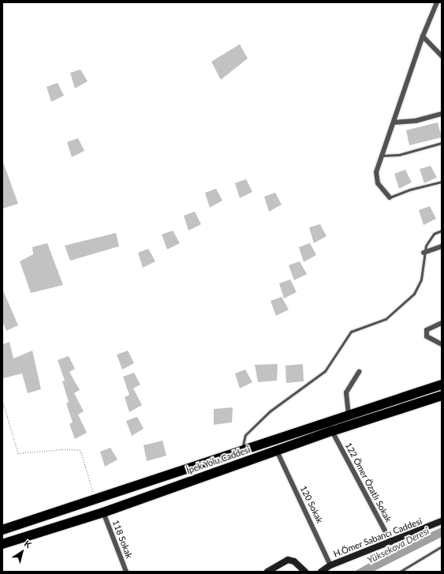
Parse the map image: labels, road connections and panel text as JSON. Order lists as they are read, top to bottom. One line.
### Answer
{"streets":{"highway":["İpek Yolu Caddesi"],"street":["122 Ömer Özatlı Sokak","120 Sokak","H.Ömer Sabancı Caddesi","118 Sokak"]},"crossings":[["İpek Yolu Caddesi","122 Ömer Özatlı Sokak"],["İpek Yolu Caddesi","120 Sokak"],["İpek Yolu Caddesi","118 Sokak"],["122 Ömer Özatlı Sokak","H.Ömer Sabancı Caddesi"],["120 Sokak","H.Ömer Sabancı Caddesi"]],"water":["Yüksekova Deresi"],"north":"top right"}
